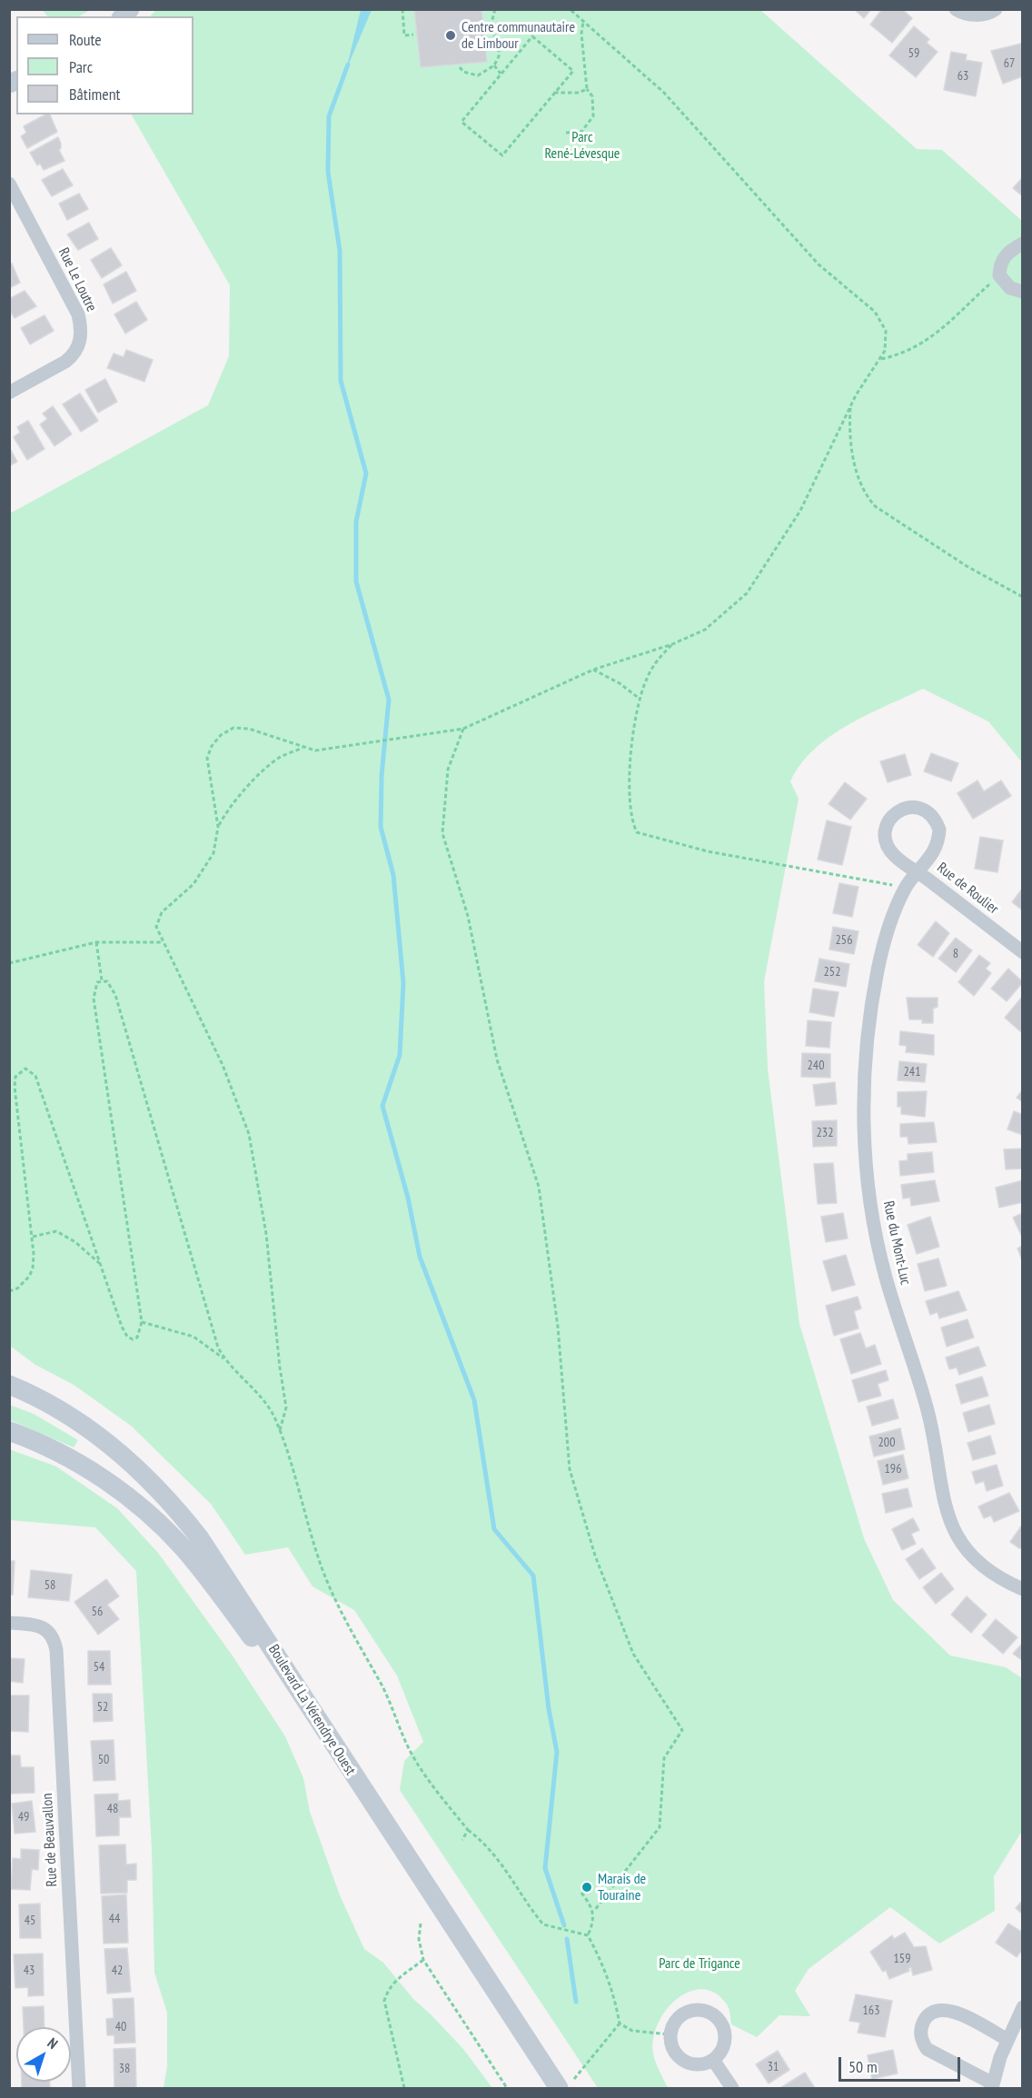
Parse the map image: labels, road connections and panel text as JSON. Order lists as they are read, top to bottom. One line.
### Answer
{"streets":{"main road":["Boulevard La Vérendrye Ouest"],"street":["Rue Le Loutre","Rue de Roulier","Rue du Mont-Luc","Rue de Beauvallon"]},"crossings":[["Rue de Roulier","Rue du Mont-Luc"]],"parks":["Parc René-Lévesque","Parc de Trigance"],"places":["Centre communautaire de Limbour","Marais de Touraine"],"house_numbers":["59","67","63","256","8","252","240","241","232","200","196","58","56","54","52","50","48","49","44","45","159","43","42","163","40","31","38"],"legend":["Route","Parc","Bâtiment"],"scale_bar":"50 m","north":"top right"}
